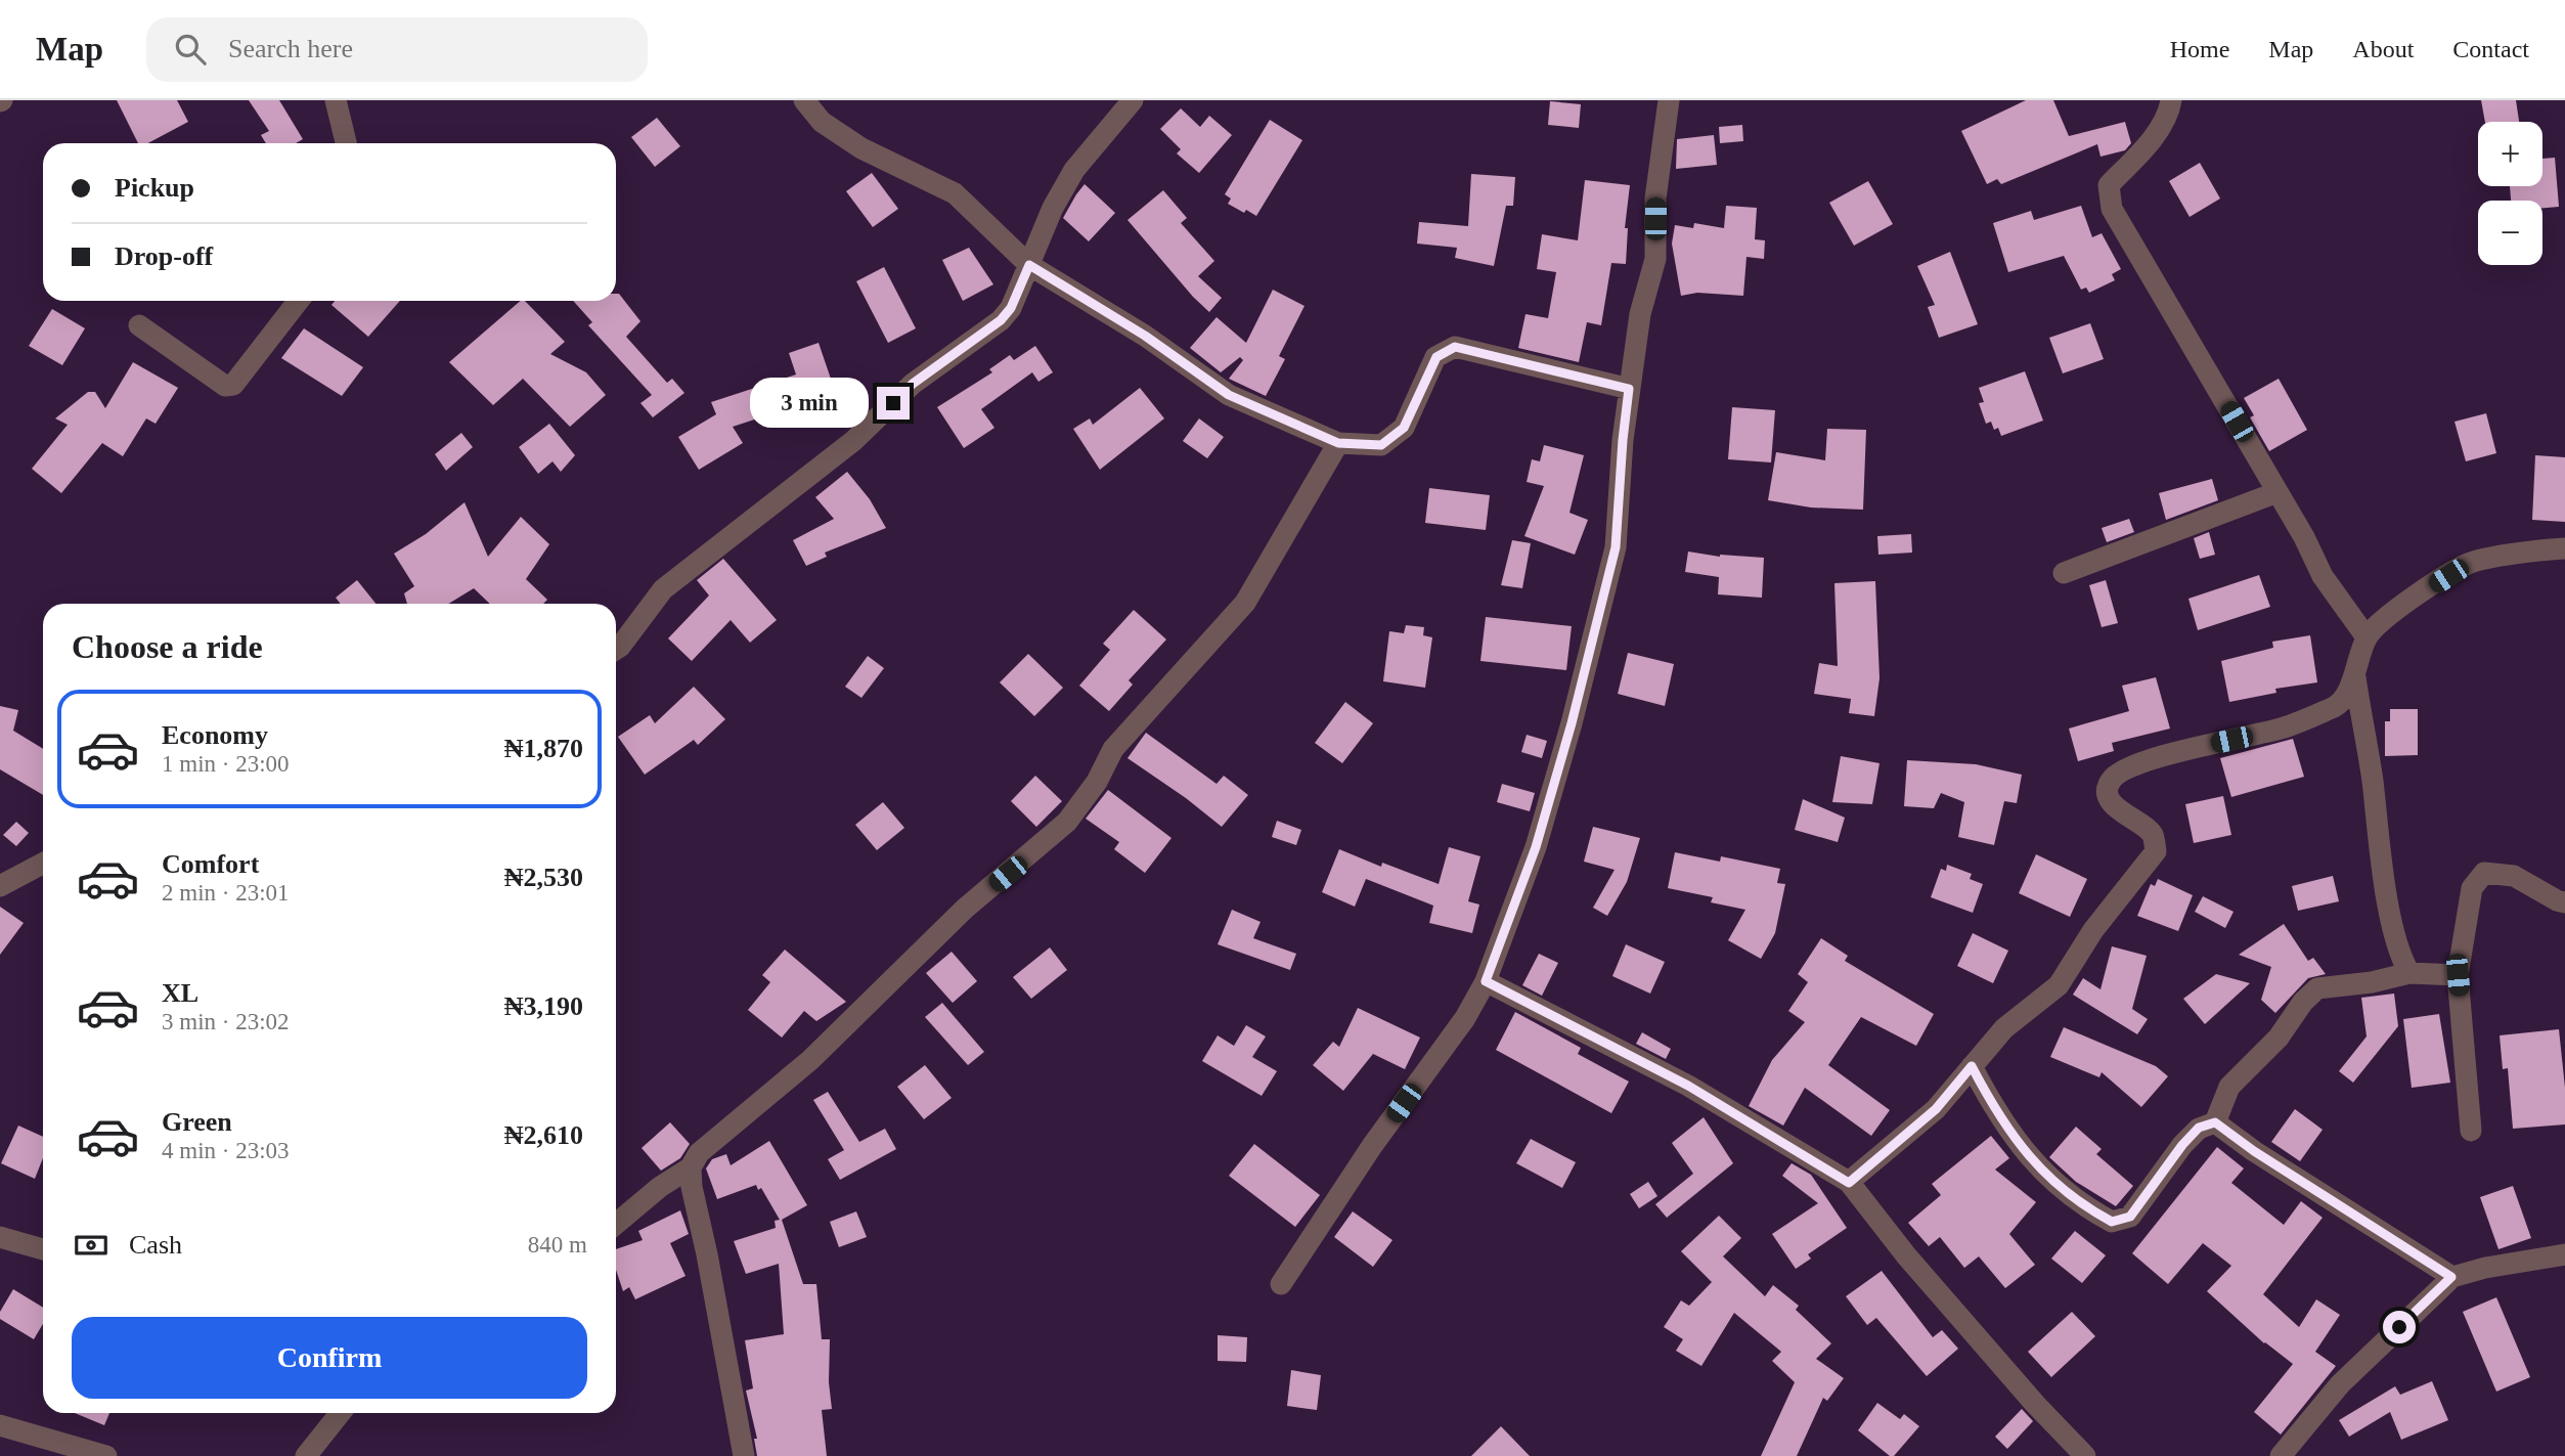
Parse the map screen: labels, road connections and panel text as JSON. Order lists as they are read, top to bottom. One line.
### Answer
{"page":{"header":"Map","search":"Search here","nav":["Home","Map","About","Contact"],"map_buttons":["+","−"],"banner":["Pickup","Drop-off"],"bubble":"3 min","heading":"Choose a ride","list":[{"name":"Economy","note":"1 min · 23:00","value":"₦1,870"},{"name":"Comfort","note":"2 min · 23:01","value":"₦2,530"},{"name":"XL","note":"3 min · 23:02","value":"₦3,190"},{"name":"Green","note":"4 min · 23:03","value":"₦2,610"}],"pay":["Cash","840 m"],"buttons":"Confirm"}}
